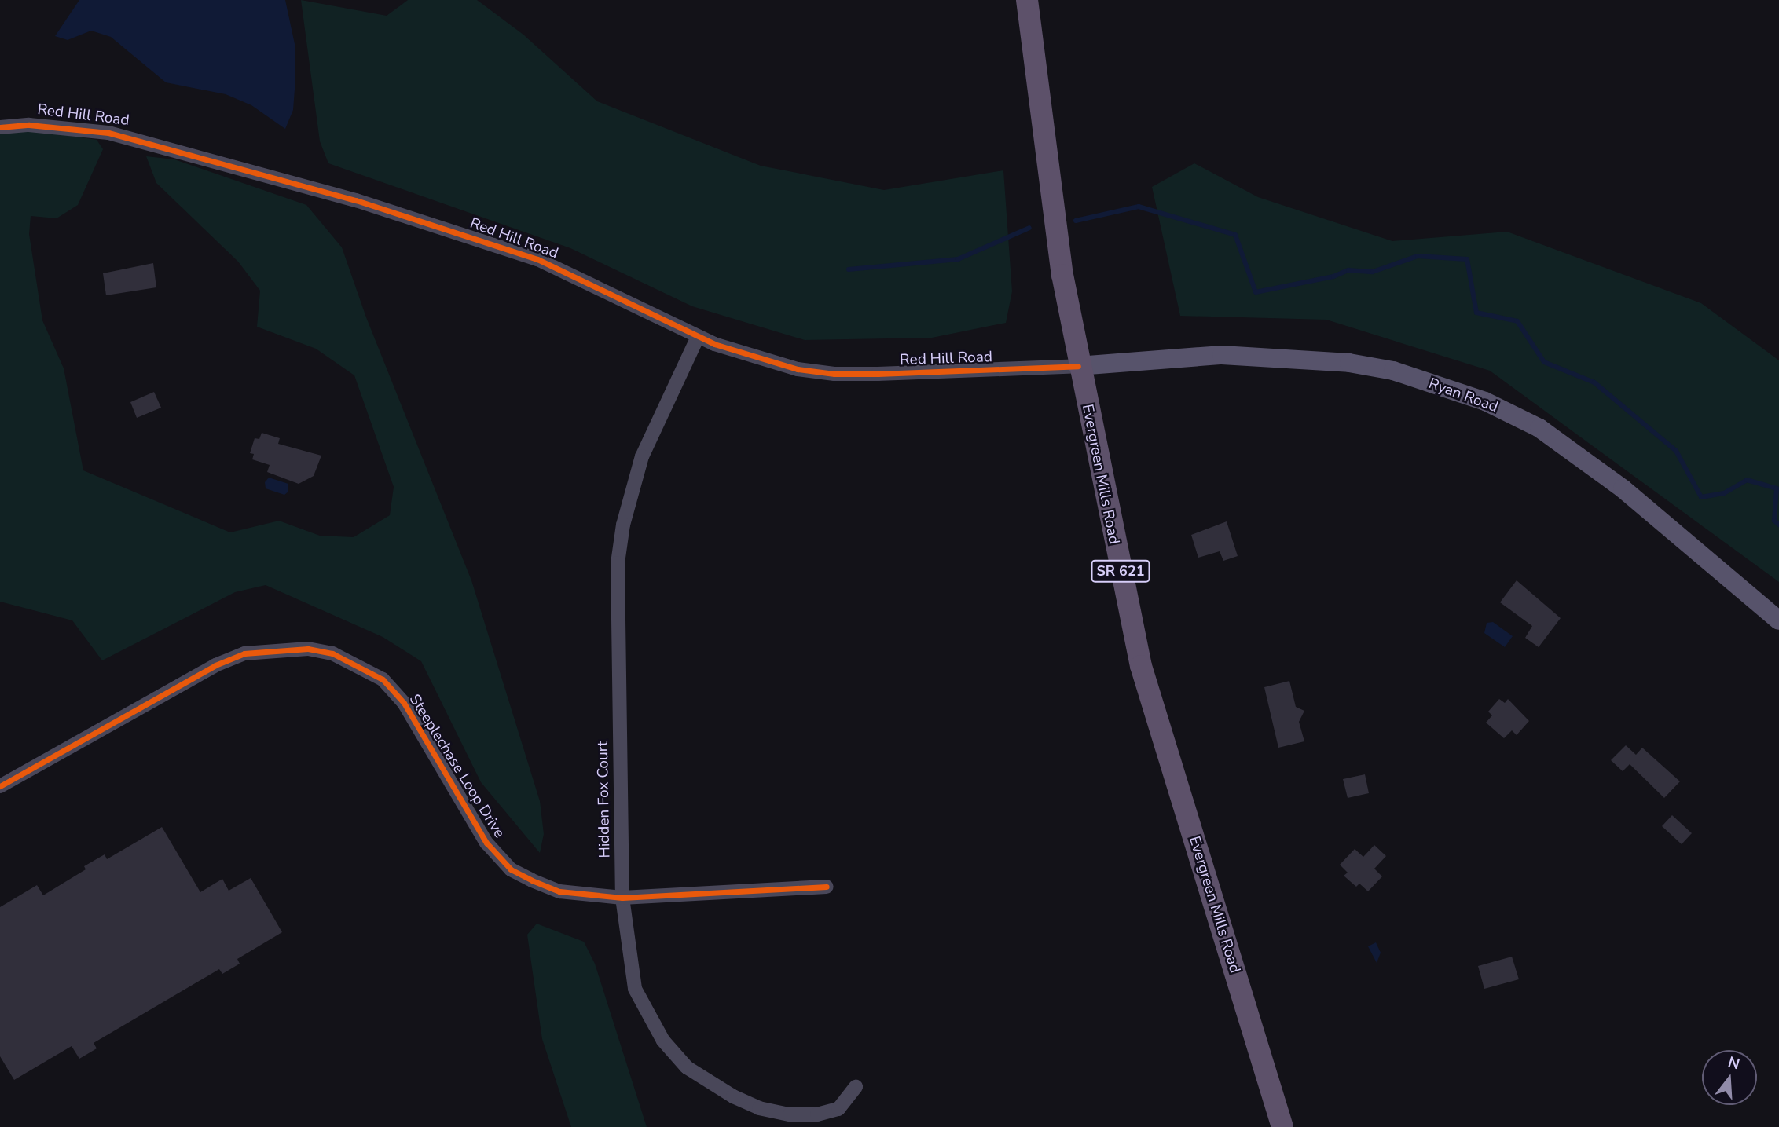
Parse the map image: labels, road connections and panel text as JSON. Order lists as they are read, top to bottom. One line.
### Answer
{"streets":{"main road":["Ryan Road","Evergreen Mills Road","SR 621"],"street":["Red Hill Road","Steeplechase Loop Drive","Hidden Fox Court"]},"crossings":[["Red Hill Road","Ryan Road"],["Red Hill Road","Evergreen Mills Road"],["Red Hill Road","Hidden Fox Court"],["Ryan Road","Evergreen Mills Road"],["Steeplechase Loop Drive","Hidden Fox Court"]],"north":"top"}
